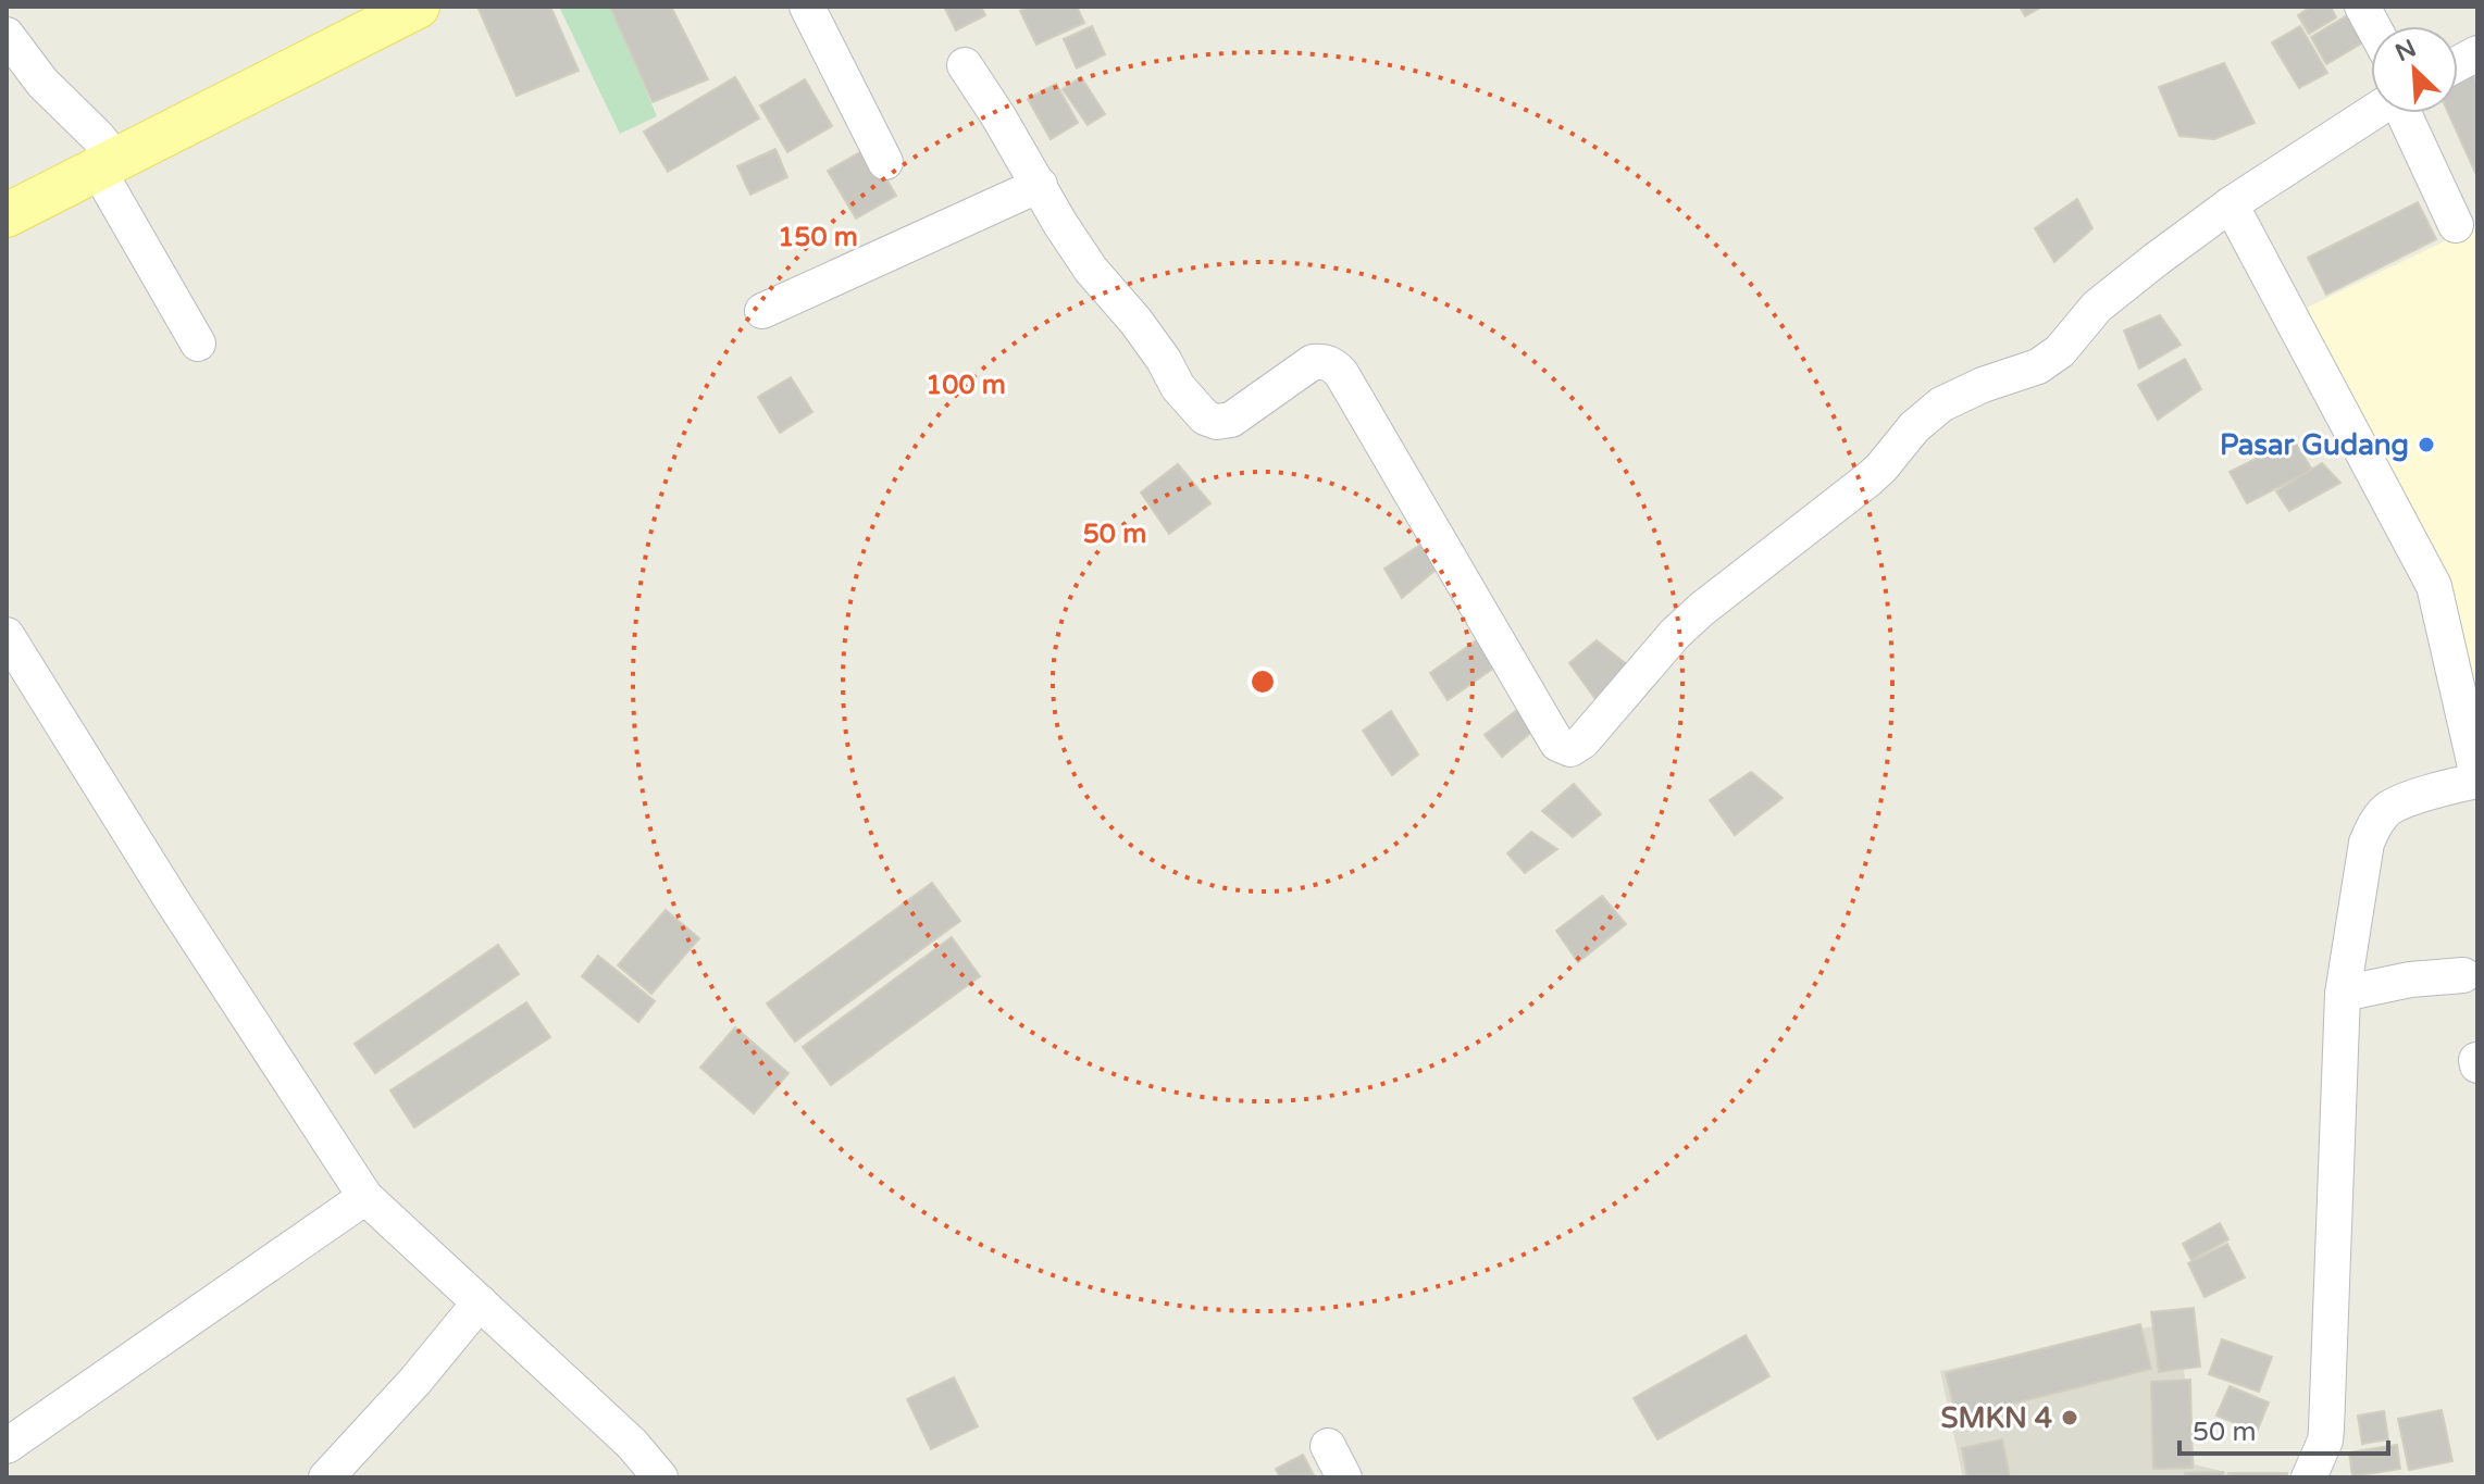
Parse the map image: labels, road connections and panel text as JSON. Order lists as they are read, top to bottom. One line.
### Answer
{"places":["Pasar Gudang","SMKN 4"],"scale_bar":"50 m","north":"top left","rings":["150 m","100 m","50 m"]}
